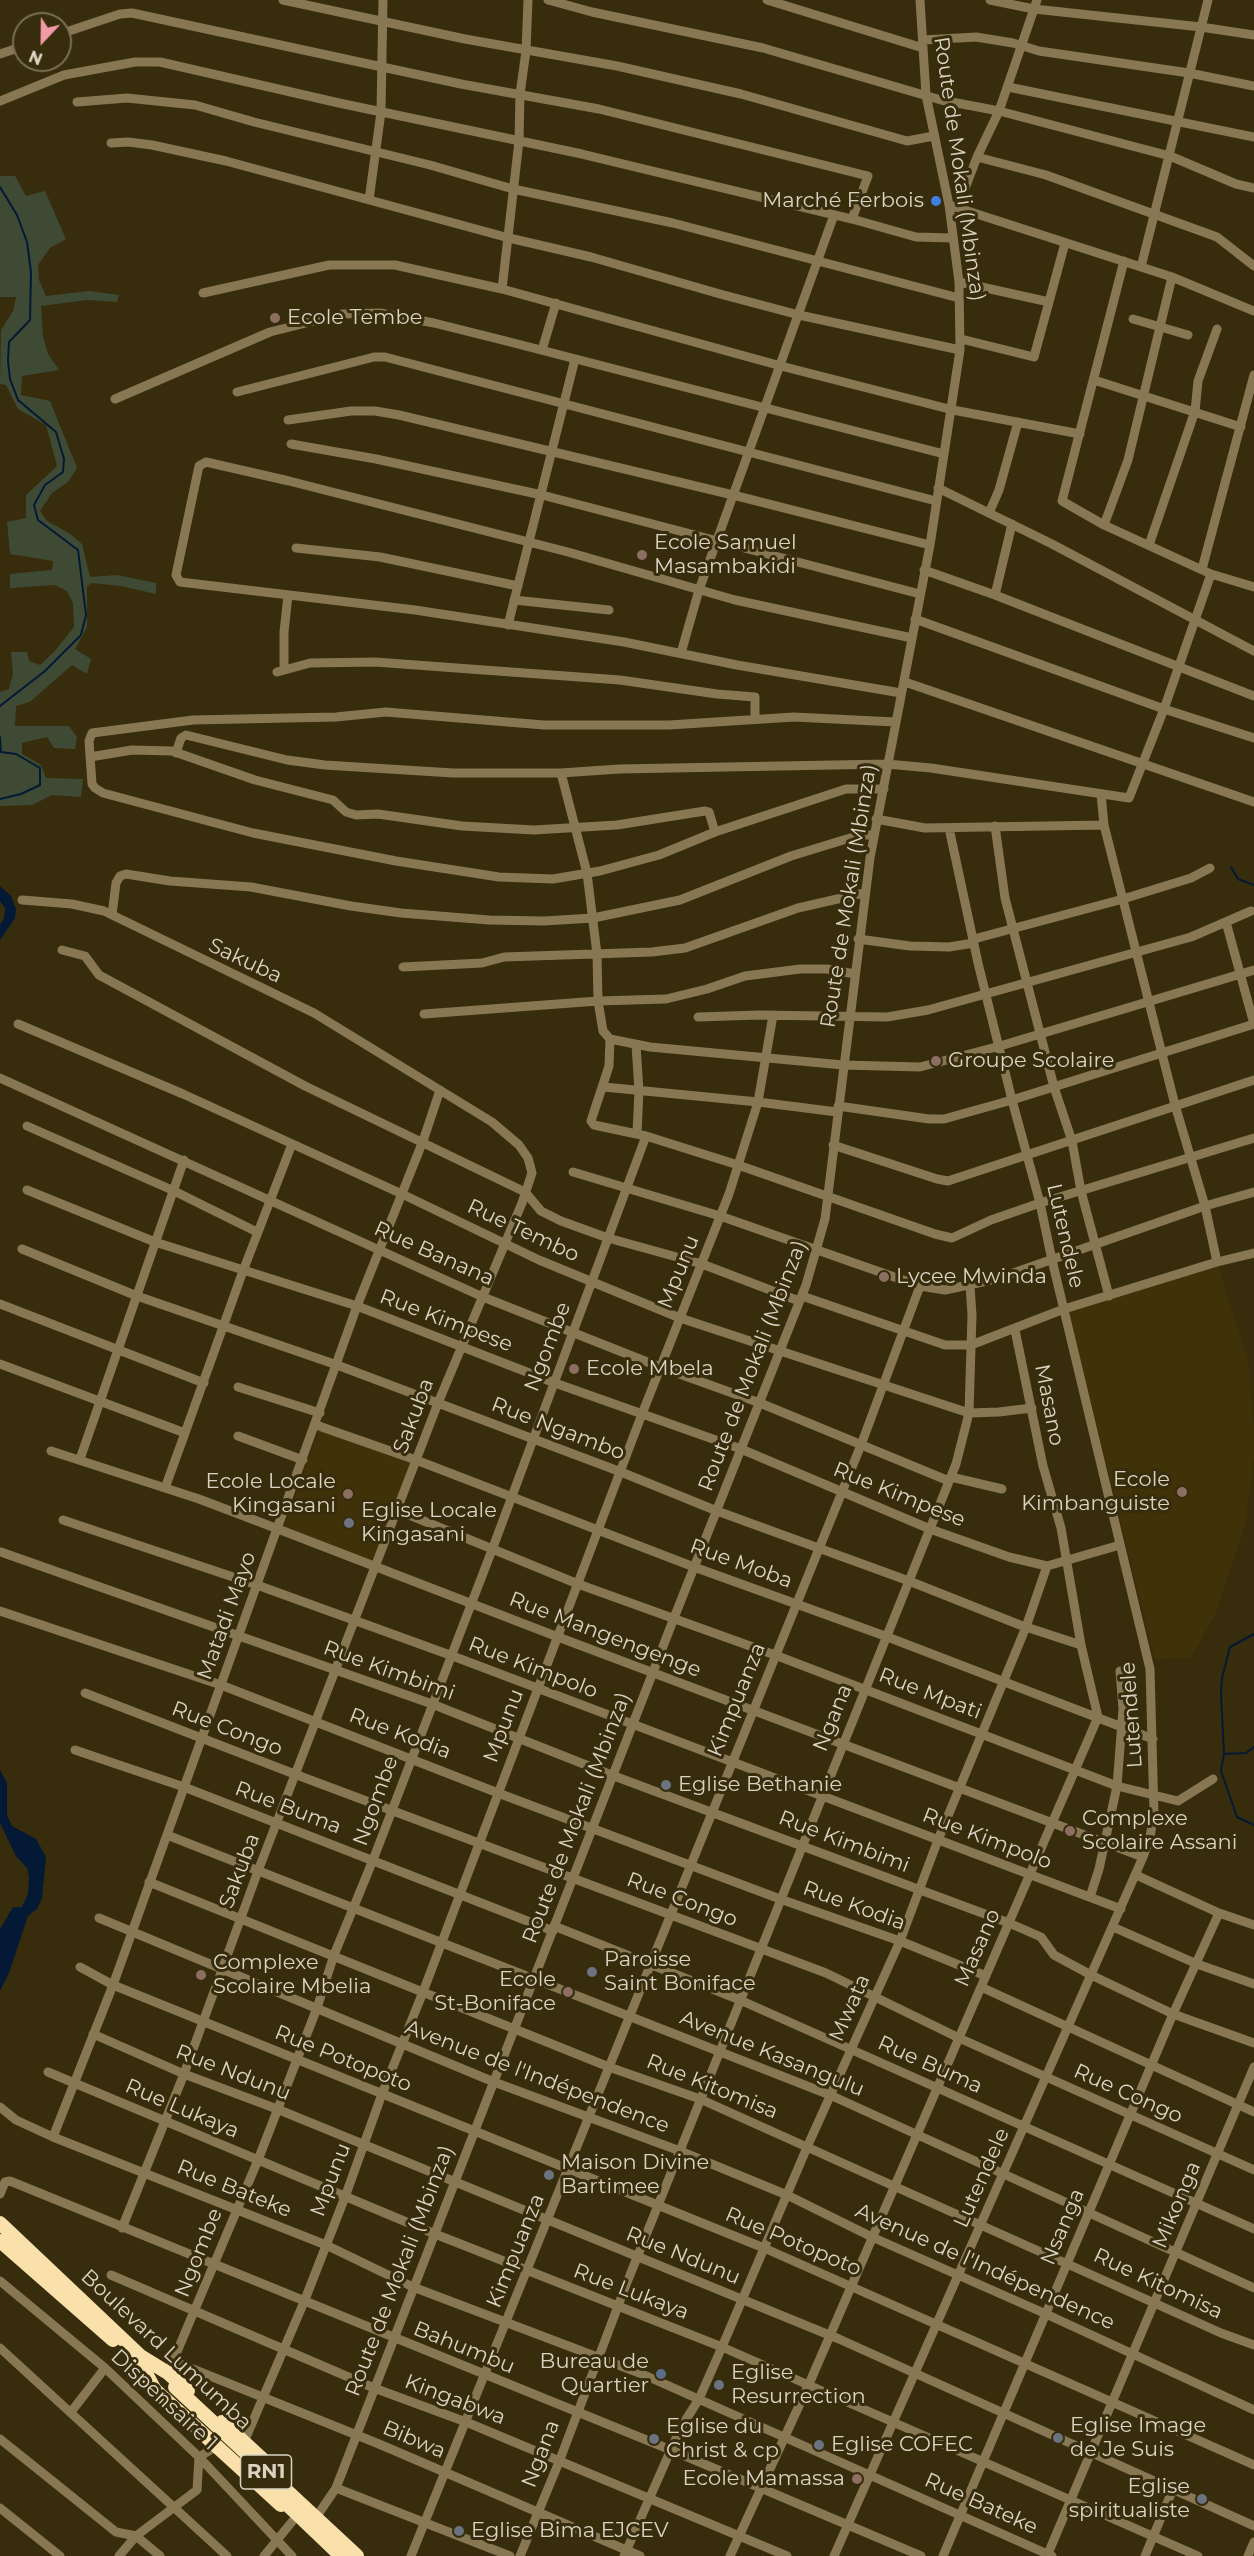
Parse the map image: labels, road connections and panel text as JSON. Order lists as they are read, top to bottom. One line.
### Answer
{"streets":{"highway":["Boulevard Lumumba","RN1"],"street":["Route de Mokali (Mbinza)","Sakuba","Rue Tembo","Lutendele","Rue Banana","Mpunu","Rue Kimpese","Ngombe","Masano","Rue Ngambo","Rue Moba","Matadi Mayo","Rue Mangengenge","Rue Kimpolo","Rue Kimbimi","Rue Mpati","Kimpuanza","Ngana","Rue Congo","Rue Kodia","Rue Buma","Mwata","Avenue Kasangulu","Rue Potopoto","Rue Ndunu","Avenue de l'Indépendence","Rue Kitomisa","Rue Lukaya","Rue Bateke","Mikonga","Nsanga","Bahumbu","Dispensaire 1","Kingabwa","Bibwa"]},"crossings":[["Route de Mokali (Mbinza)","Rue Tembo"],["Route de Mokali (Mbinza)","Rue Banana"],["Route de Mokali (Mbinza)","Rue Kimpese"],["Route de Mokali (Mbinza)","Rue Ngambo"],["Route de Mokali (Mbinza)","Rue Moba"],["Route de Mokali (Mbinza)","Rue Mangengenge"],["Route de Mokali (Mbinza)","Rue Kimpolo"],["Route de Mokali (Mbinza)","Rue Kimbimi"],["Route de Mokali (Mbinza)","Rue Mpati"],["Route de Mokali (Mbinza)","Rue Congo"],["Route de Mokali (Mbinza)","Rue Kodia"],["Route de Mokali (Mbinza)","Rue Buma"],["Route de Mokali (Mbinza)","Avenue Kasangulu"],["Route de Mokali (Mbinza)","Rue Potopoto"],["Route de Mokali (Mbinza)","Rue Ndunu"],["Route de Mokali (Mbinza)","Avenue de l'Indépendence"],["Route de Mokali (Mbinza)","Rue Kitomisa"],["Route de Mokali (Mbinza)","Rue Lukaya"],["Route de Mokali (Mbinza)","Rue Bateke"],["Route de Mokali (Mbinza)","Bahumbu"],["Route de Mokali (Mbinza)","Kingabwa"],["Route de Mokali (Mbinza)","Bibwa"],["Sakuba","Rue Tembo"],["Sakuba","Rue Banana"],["Sakuba","Rue Kimpese"],["Sakuba","Rue Ngambo"],["Sakuba","Rue Moba"],["Sakuba","Matadi Mayo"],["Sakuba","Rue Mangengenge"],["Sakuba","Rue Kimpolo"],["Sakuba","Rue Kimbimi"],["Sakuba","Rue Mpati"],["Sakuba","Rue Congo"],["Sakuba","Rue Kodia"],["Sakuba","Rue Buma"],["Sakuba","Avenue Kasangulu"],["Sakuba","Rue Potopoto"],["Sakuba","Rue Ndunu"],["Sakuba","Avenue de l'Indépendence"],["Sakuba","Rue Kitomisa"],["Sakuba","Rue Lukaya"],["Sakuba","Rue Bateke"],["Sakuba","Bahumbu"],["Rue Tembo","Mpunu"],["Rue Tembo","Ngombe"],["Rue Tembo","Masano"],["Rue Tembo","Matadi Mayo"],["Rue Tembo","Kimpuanza"],["Rue Tembo","Ngana"],["Lutendele","Rue Kimpese"],["Lutendele","Rue Moba"],["Lutendele","Rue Mangengenge"],["Lutendele","Rue Kimpolo"],["Lutendele","Rue Kimbimi"],["Lutendele","Rue Mpati"],["Lutendele","Rue Congo"],["Lutendele","Rue Buma"],["Lutendele","Avenue Kasangulu"],["Lutendele","Rue Potopoto"],["Lutendele","Rue Ndunu"],["Lutendele","Avenue de l'Indépendence"],["Lutendele","Rue Kitomisa"],["Lutendele","Rue Lukaya"],["Lutendele","Rue Bateke"],["Lutendele","Bahumbu"],["Rue Banana","Mpunu"],["Rue Banana","Ngombe"],["Rue Banana","Matadi Mayo"],["Rue Banana","Kimpuanza"],["Rue Banana","Ngana"],["Mpunu","Rue Kimpese"],["Mpunu","Rue Ngambo"],["Mpunu","Rue Moba"],["Mpunu","Rue Mangengenge"],["Mpunu","Rue Kimpolo"],["Mpunu","Rue Kimbimi"],["Mpunu","Rue Mpati"],["Mpunu","Rue Congo"],["Mpunu","Rue Kodia"],["Mpunu","Rue Buma"],["Mpunu","Avenue Kasangulu"],["Mpunu","Rue Potopoto"],["Mpunu","Rue Ndunu"],["Mpunu","Avenue de l'Indépendence"],["Mpunu","Rue Kitomisa"],["Mpunu","Rue Lukaya"],["Mpunu","Rue Bateke"],["Mpunu","Bahumbu"],["Mpunu","Kingabwa"],["Mpunu","Bibwa"],["Rue Kimpese","Ngombe"],["Rue Kimpese","Masano"],["Rue Kimpese","Matadi Mayo"],["Rue Kimpese","Kimpuanza"],["Rue Kimpese","Ngana"],["Rue Kimpese","Mwata"],["Ngombe","Rue Ngambo"],["Ngombe","Rue Moba"],["Ngombe","Rue Mangengenge"],["Ngombe","Rue Kimpolo"],["Ngombe","Rue Kimbimi"],["Ngombe","Rue Mpati"],["Ngombe","Rue Congo"],["Ngombe","Rue Kodia"],["Ngombe","Rue Buma"],["Ngombe","Avenue Kasangulu"],["Ngombe","Rue Potopoto"],["Ngombe","Rue Ndunu"],["Ngombe","Avenue de l'Indépendence"],["Ngombe","Rue Kitomisa"],["Ngombe","Rue Lukaya"],["Ngombe","Rue Bateke"],["Ngombe","Bahumbu"],["Ngombe","Kingabwa"],["Ngombe","Bibwa"],["Masano","Rue Ngambo"],["Masano","Rue Moba"],["Masano","Rue Mangengenge"],["Masano","Rue Kimpolo"],["Masano","Rue Kimbimi"],["Masano","Rue Mpati"],["Masano","Rue Congo"],["Masano","Rue Kodia"],["Masano","Rue Buma"],["Masano","Avenue Kasangulu"],["Masano","Rue Potopoto"],["Masano","Rue Ndunu"],["Masano","Avenue de l'Indépendence"],["Masano","Rue Kitomisa"],["Masano","Rue Lukaya"],["Masano","Rue Bateke"],["Masano","Bahumbu"],["Masano","Kingabwa"],["Rue Ngambo","Matadi Mayo"],["Rue Ngambo","Kimpuanza"],["Rue Ngambo","Ngana"],["Rue Ngambo","Mwata"],["Rue Moba","Matadi Mayo"],["Rue Moba","Kimpuanza"],["Rue Moba","Ngana"],["Rue Moba","Mwata"],["Matadi Mayo","Rue Mangengenge"],["Matadi Mayo","Rue Kimpolo"],["Matadi Mayo","Rue Kimbimi"],["Matadi Mayo","Rue Congo"],["Matadi Mayo","Rue Kodia"],["Matadi Mayo","Rue Buma"],["Matadi Mayo","Avenue Kasangulu"],["Matadi Mayo","Rue Potopoto"],["Matadi Mayo","Rue Ndunu"],["Matadi Mayo","Avenue de l'Indépendence"],["Matadi Mayo","Rue Kitomisa"],["Matadi Mayo","Rue Lukaya"],["Matadi Mayo","Rue Bateke"],["Rue Mangengenge","Kimpuanza"],["Rue Mangengenge","Ngana"],["Rue Mangengenge","Mwata"],["Rue Kimpolo","Kimpuanza"],["Rue Kimpolo","Ngana"],["Rue Kimpolo","Mwata"],["Rue Kimbimi","Kimpuanza"],["Rue Kimbimi","Ngana"],["Rue Kimbimi","Mwata"],["Rue Kimbimi","Nsanga"],["Rue Mpati","Kimpuanza"],["Rue Mpati","Ngana"],["Rue Mpati","Mwata"],["Kimpuanza","Rue Congo"],["Kimpuanza","Rue Kodia"],["Kimpuanza","Rue Buma"],["Kimpuanza","Avenue Kasangulu"],["Kimpuanza","Rue Potopoto"],["Kimpuanza","Rue Ndunu"],["Kimpuanza","Avenue de l'Indépendence"],["Kimpuanza","Rue Kitomisa"],["Kimpuanza","Rue Lukaya"],["Kimpuanza","Rue Bateke"],["Kimpuanza","Bahumbu"],["Kimpuanza","Kingabwa"],["Kimpuanza","Bibwa"],["Ngana","Rue Congo"],["Ngana","Rue Kodia"],["Ngana","Rue Buma"],["Ngana","Avenue Kasangulu"],["Ngana","Rue Potopoto"],["Ngana","Rue Ndunu"],["Ngana","Avenue de l'Indépendence"],["Ngana","Rue Kitomisa"],["Ngana","Rue Lukaya"],["Ngana","Rue Bateke"],["Ngana","Bahumbu"],["Ngana","Kingabwa"],["Ngana","Bibwa"],["Rue Congo","Mwata"],["Rue Congo","Mikonga"],["Rue Congo","Nsanga"],["Rue Kodia","Mwata"],["Rue Buma","Mwata"],["Rue Buma","Mikonga"],["Rue Buma","Nsanga"],["Mwata","Avenue Kasangulu"],["Mwata","Rue Potopoto"],["Mwata","Rue Ndunu"],["Mwata","Avenue de l'Indépendence"],["Mwata","Rue Kitomisa"],["Mwata","Rue Lukaya"],["Mwata","Rue Bateke"],["Mwata","Bahumbu"],["Mwata","Kingabwa"],["Mwata","Bibwa"],["Avenue Kasangulu","Mikonga"],["Avenue Kasangulu","Nsanga"],["Rue Potopoto","Mikonga"],["Rue Potopoto","Nsanga"],["Rue Ndunu","Mikonga"],["Rue Ndunu","Nsanga"],["Avenue de l'Indépendence","Mikonga"],["Avenue de l'Indépendence","Nsanga"],["Rue Kitomisa","Mikonga"],["Rue Kitomisa","Nsanga"],["Rue Lukaya","Mikonga"],["Rue Lukaya","Nsanga"],["Rue Bateke","Mikonga"],["Rue Bateke","Nsanga"]],"places":["Marché Ferbois","Ecole Tembe","Ecole Samuel Masambakidi","Groupe Scolaire","Lycee Mwinda","Ecole Mbela","Ecole Kimbanguiste","Ecole Locale Kingasani","Eglise Locale Kingasani","Eglise Bethanie","Complexe Scolaire Assani","Paroisse Saint Boniface","Complexe Scolaire Mbelia","Ecole St-Boniface","Maison Divine Bartimee","Bureau de Quartier","Eglise Resurrection","Eglise Image de Je Suis","Eglise du Christ & cp","Eglise COFEC","Ecole Mamassa","Eglise spiritualiste","Eglise Bima EJCEV"],"north":"bottom"}
